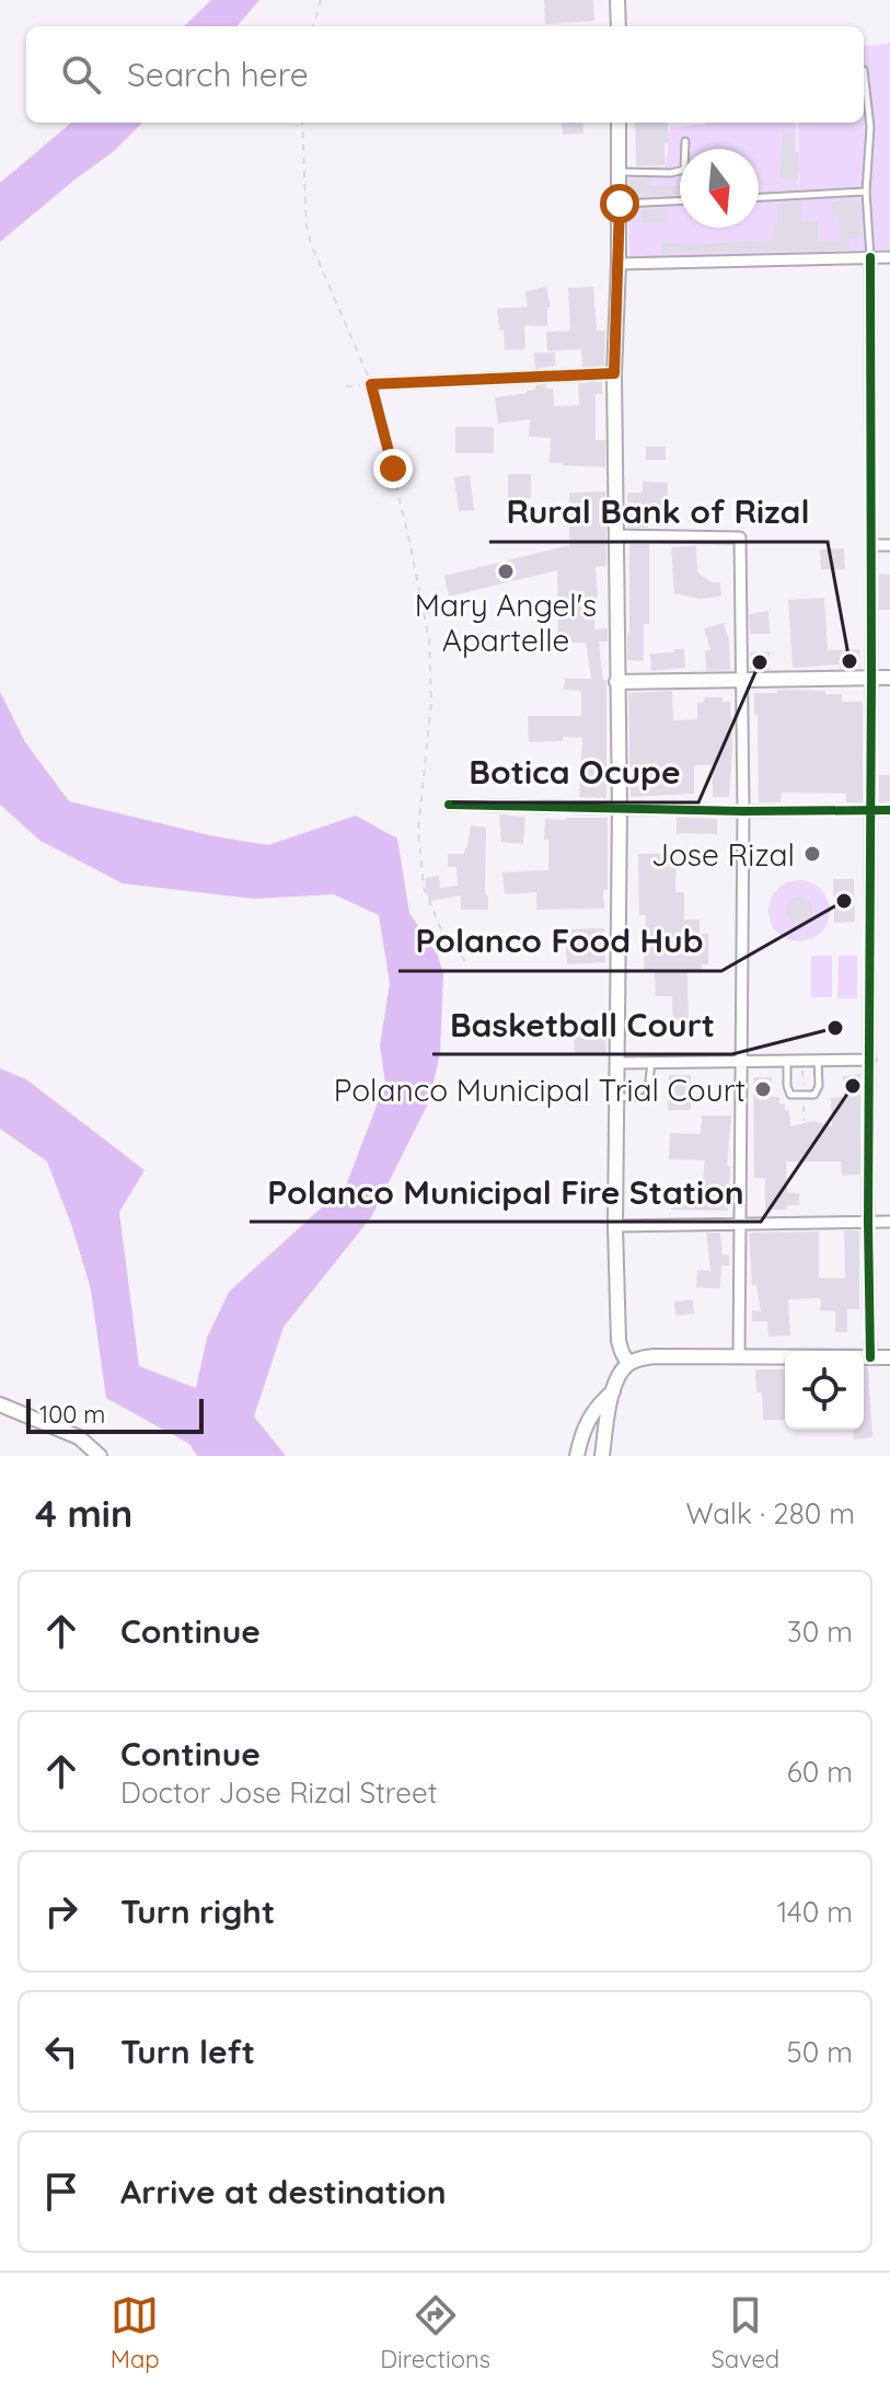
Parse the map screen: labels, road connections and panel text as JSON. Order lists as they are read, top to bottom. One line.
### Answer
{"places":["Mary Angel's Apartelle","Rural Bank of Rizal","Botica Ocupe","Jose Rizal","Polanco Food Hub","Basketball Court","Polanco Municipal Fire Station","Polanco Municipal Trial Court"],"scale_bar":"100 m","north":"bottom","page":{"search":"Search here","scale":"100 m","heading":["4 min","Walk · 280 m"],"list":[["Continue","30 m"],["Continue","Doctor Jose Rizal Street","60 m"],["Turn right","140 m"],["Turn left","50 m"],"Arrive at destination"],"nav":["Map","Directions","Saved"]}}
